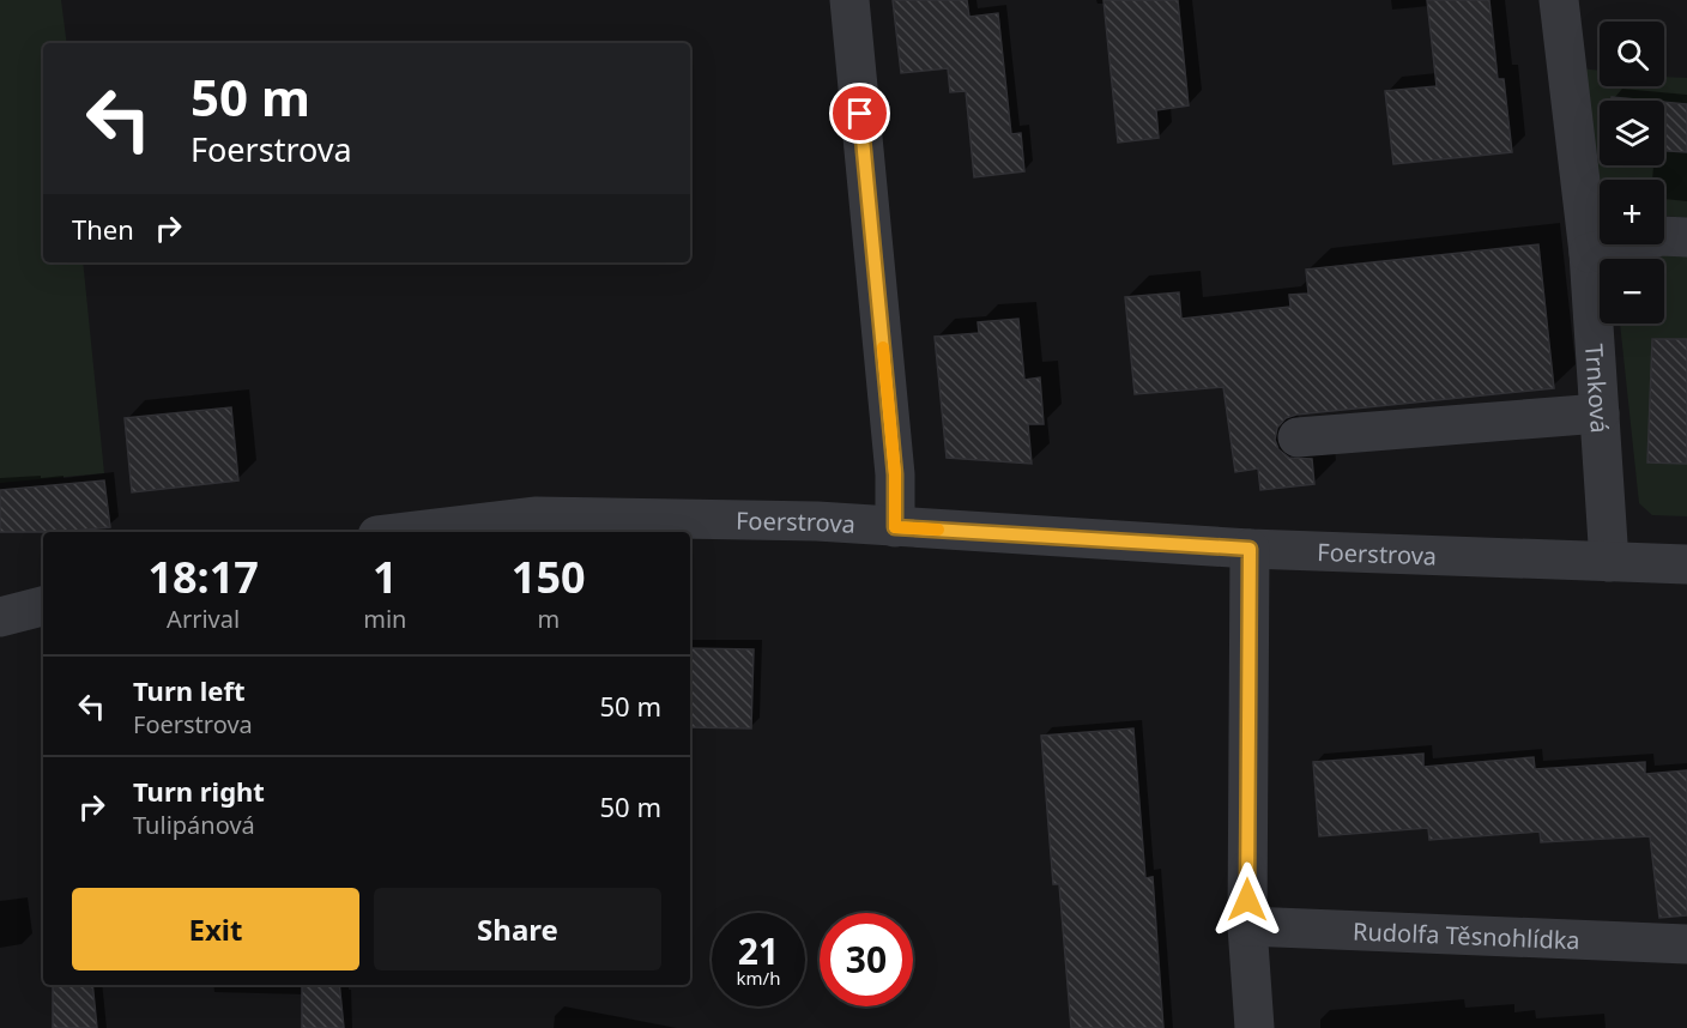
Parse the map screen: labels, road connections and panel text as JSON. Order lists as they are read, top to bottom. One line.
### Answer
{"streets":{"street":["Trnková","Foerstrova","Rudolfa Těsnohlídka"]},"crossings":[["Trnková","Foerstrova"]],"page":{"map_buttons":["+","−"],"turn":["50 m","Foerstrova"],"then":"Then","eta":["18:17","Arrival","1","min","150","m"],"list":[{"name":"Turn left","note":"Foerstrova","value":"50 m"},{"name":"Turn right","note":"Tulipánová","value":"50 m"}],"buttons":["Exit","Share"],"speed":"21 km/h","limit":"30"}}
